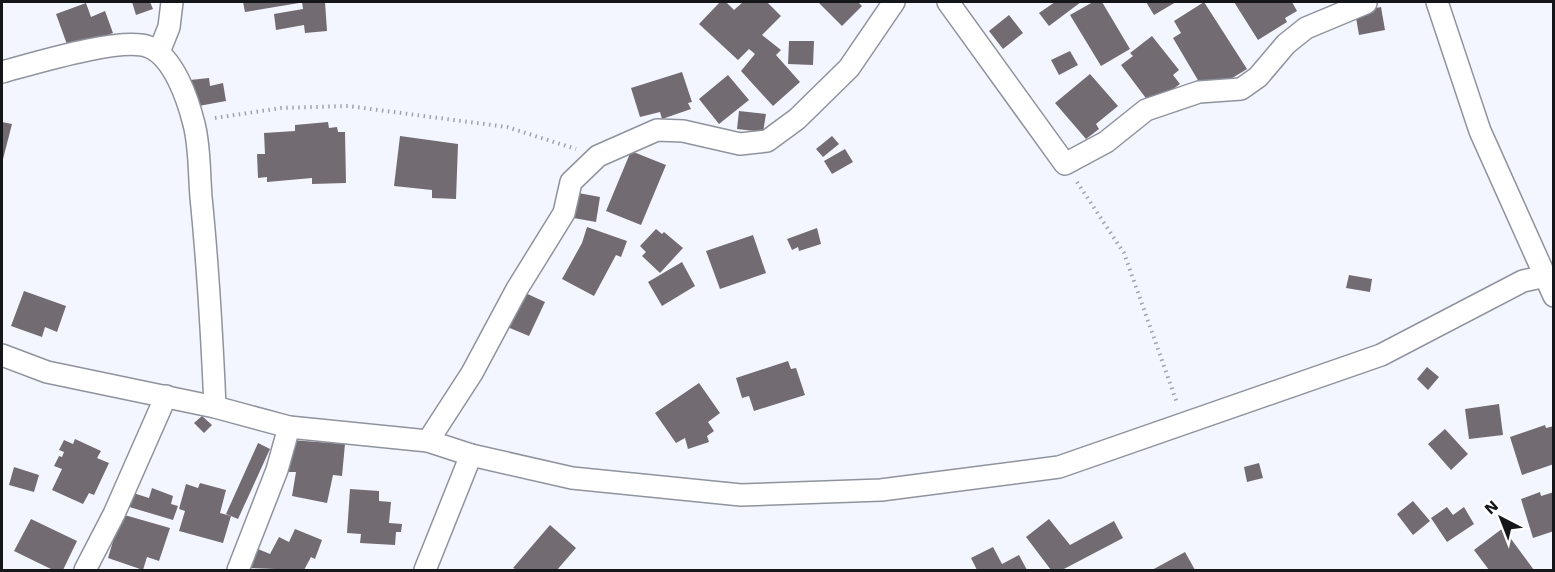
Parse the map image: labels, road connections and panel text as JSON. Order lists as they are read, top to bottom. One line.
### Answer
{"north":"top left"}
